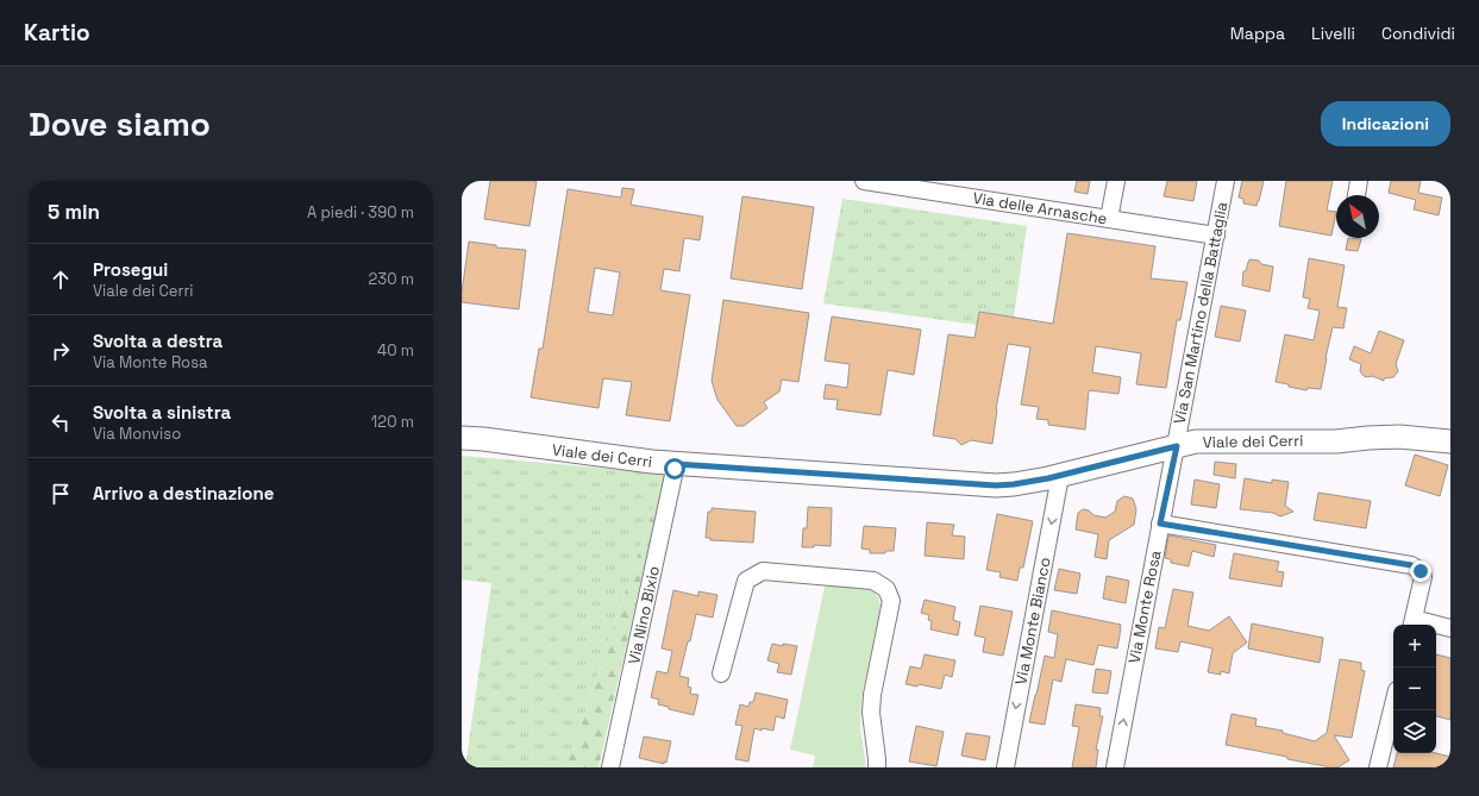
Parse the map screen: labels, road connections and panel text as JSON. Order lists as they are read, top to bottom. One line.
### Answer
{"streets":{"street":["Via delle Arnasche","Via San Martino della Battaglia","Viale dei Cerri","Via Monte Rosa","Via Nino Bixio","Via Monte Bianco"]},"crossings":[["Via delle Arnasche","Via San Martino della Battaglia"],["Via San Martino della Battaglia","Viale dei Cerri"],["Via San Martino della Battaglia","Via Monte Rosa"],["Viale dei Cerri","Via Monte Rosa"],["Viale dei Cerri","Via Nino Bixio"],["Viale dei Cerri","Via Monte Bianco"]],"one_way":["Via Monte Rosa","Via Monte Bianco"],"north":"top left","page":{"header":"Kartio","nav":["Mappa","Livelli","Condividi"],"buttons":"Indicazioni","title":"Dove siamo","heading":["5 min","A piedi · 390 m"],"list":[["Prosegui","Viale dei Cerri","230 m"],["Svolta a destra","Via Monte Rosa","40 m"],["Svolta a sinistra","Via Monviso","120 m"],"Arrivo a destinazione"],"map_buttons":["+","−"]}}
